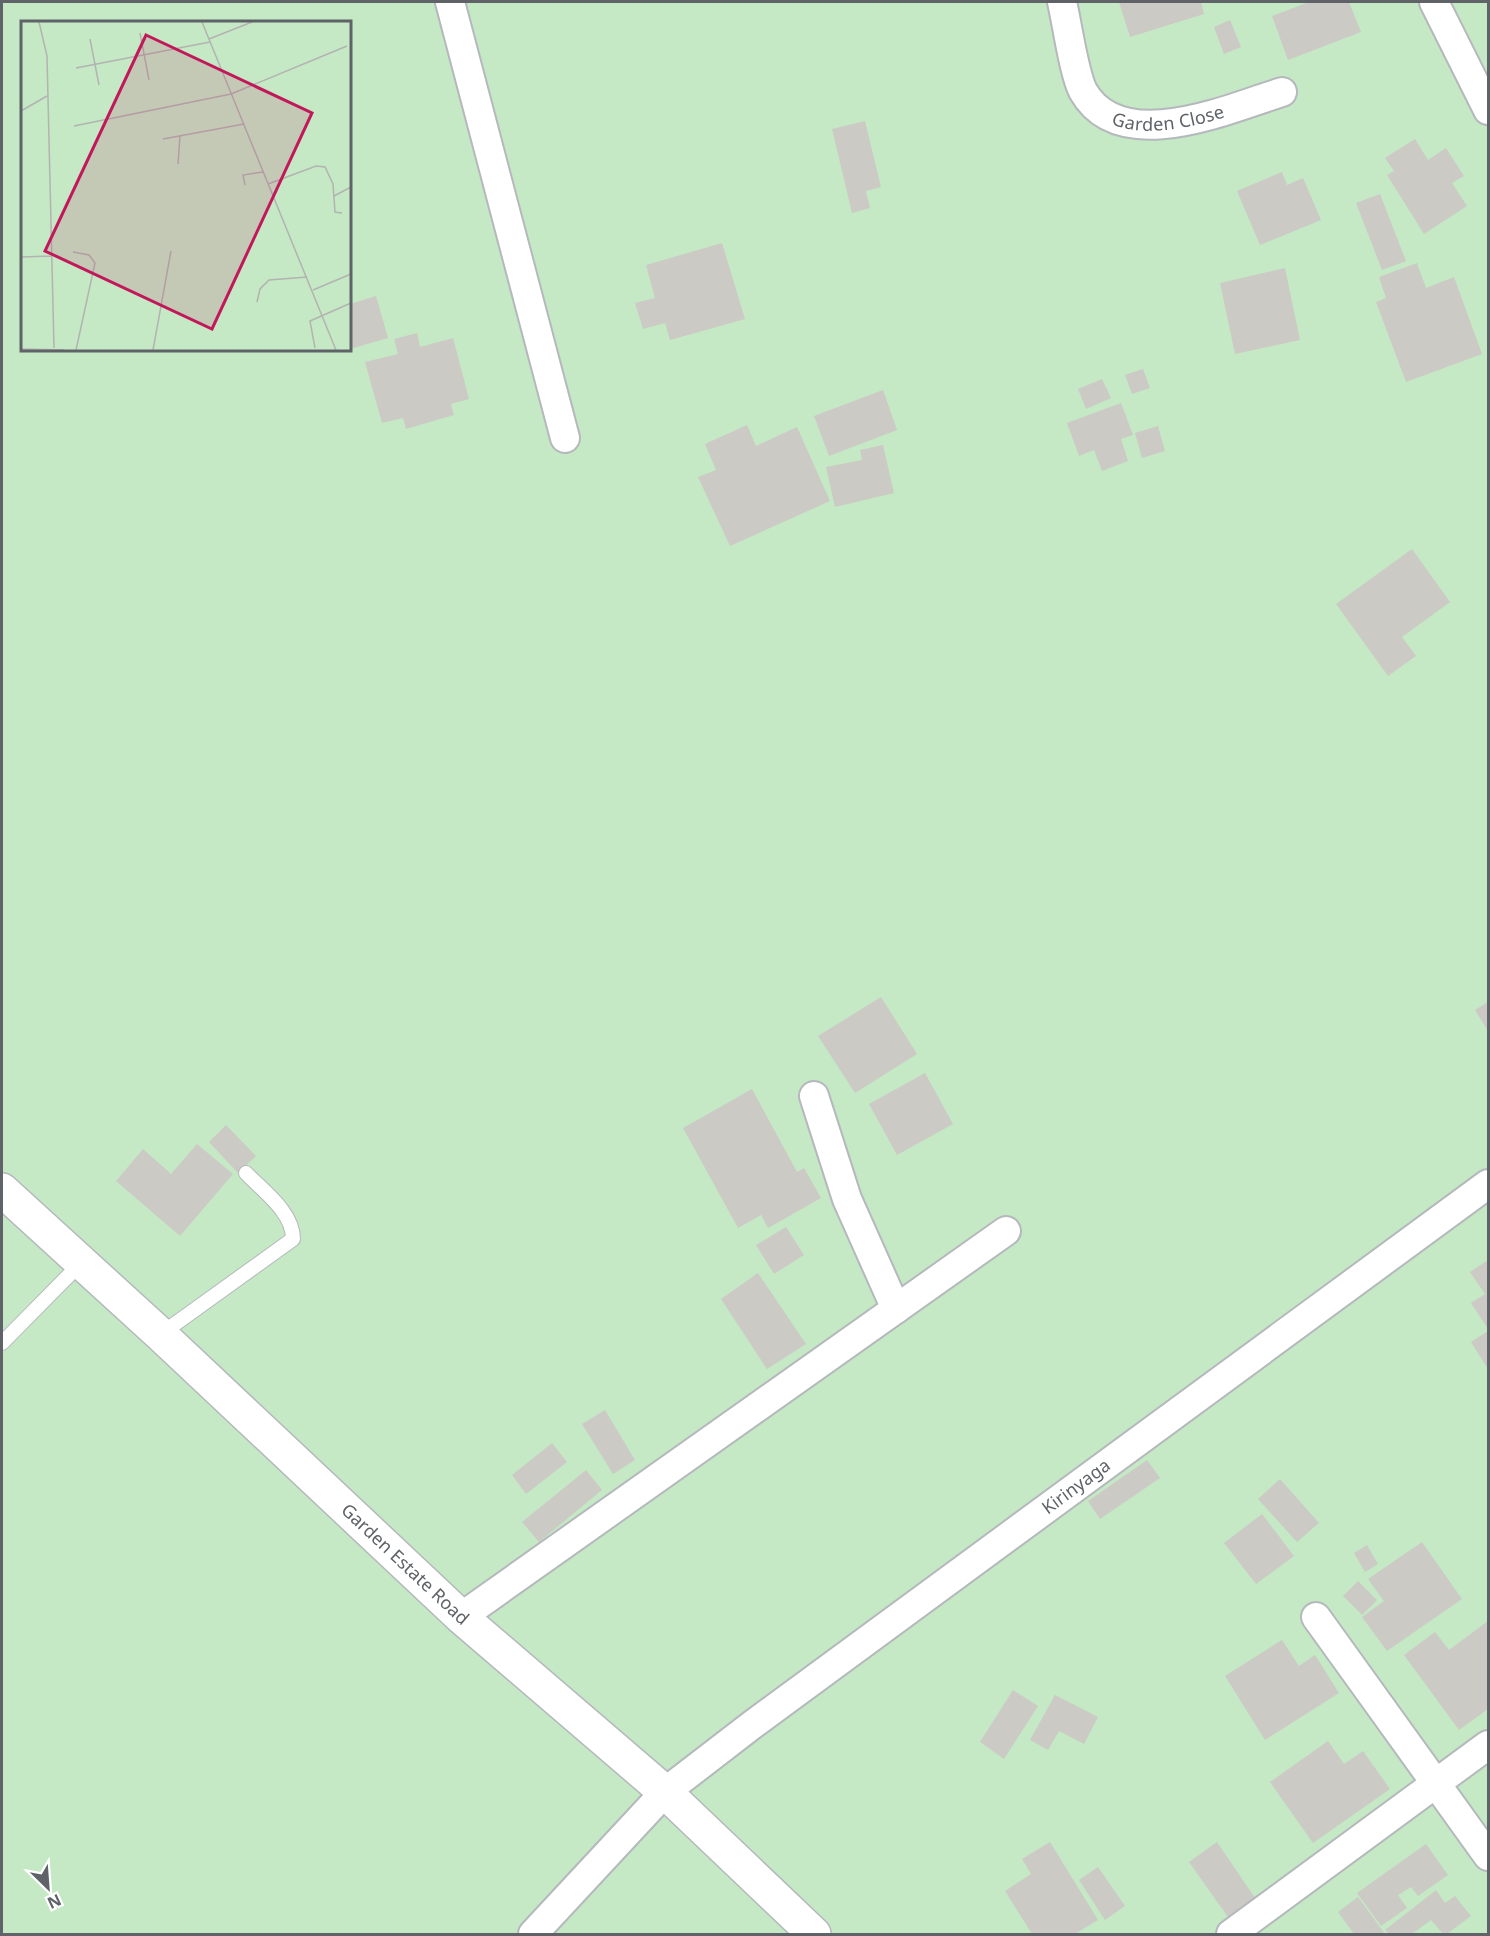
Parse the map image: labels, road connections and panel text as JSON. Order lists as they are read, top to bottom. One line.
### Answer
{"streets":{"street":["Garden Close","Kirinyaga","Garden Estate Road"]},"crossings":[["Kirinyaga","Garden Estate Road"]],"north":"bottom right"}
